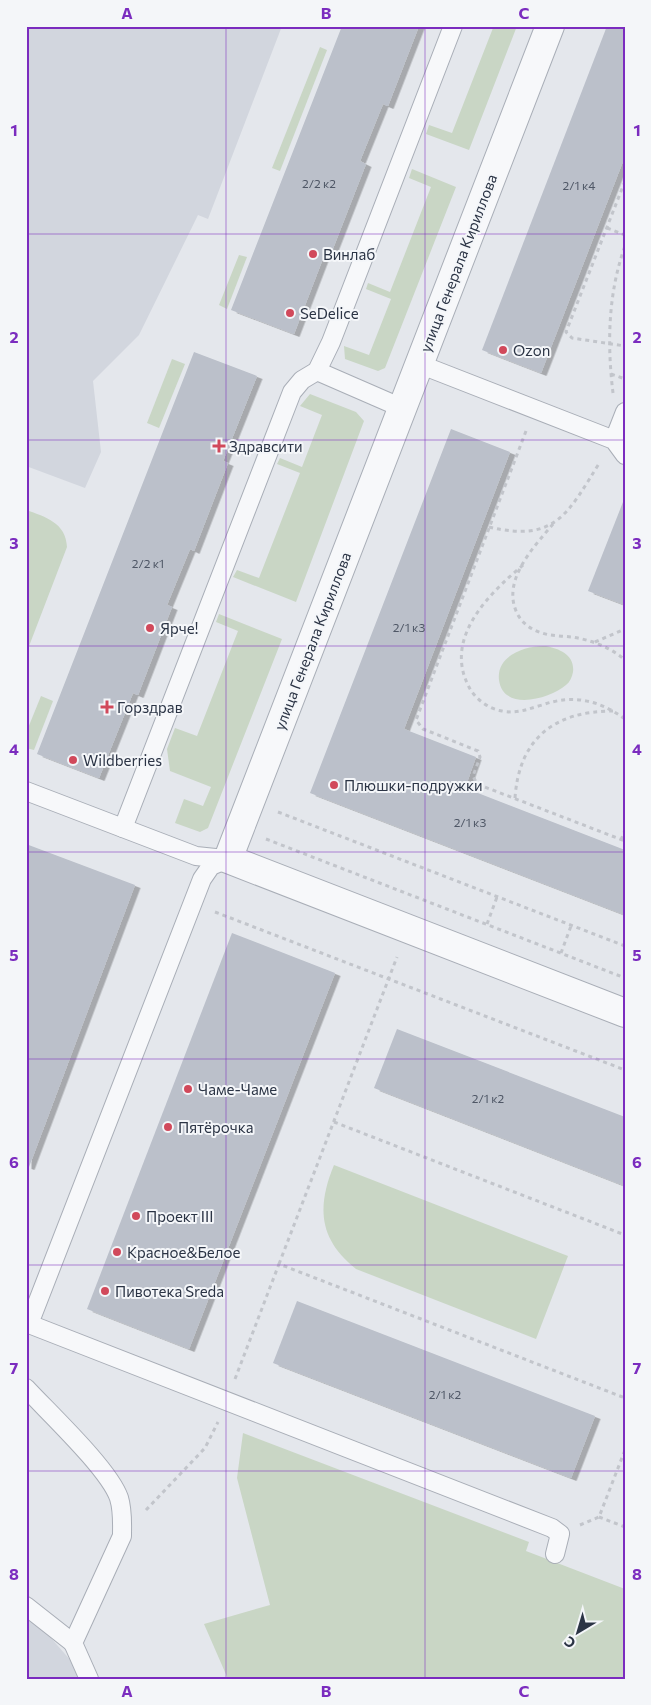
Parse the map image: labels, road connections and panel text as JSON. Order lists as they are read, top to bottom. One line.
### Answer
{"streets":{"street":["улица Генерала Кириллова"]},"places":{"other":["Винлаб","SeDelice","Ozon","Ярче!","Wildberries","Плюшки-подружки","Чаме-Чаме","Пятёрочка","Проект III","Красное&Белое","Пивотека Sreda"],"health":["Здравсити","Горздрав"]},"house_numbers":["2/2 к2","2/1 к4","2/2 к1","2/1 к3","2/1 к3","2/1 к2","2/1 к2"],"north":"bottom left","grid":{"columns":["A","B","C"],"rows":["1","2","3","4","5","6","7","8"]}}
